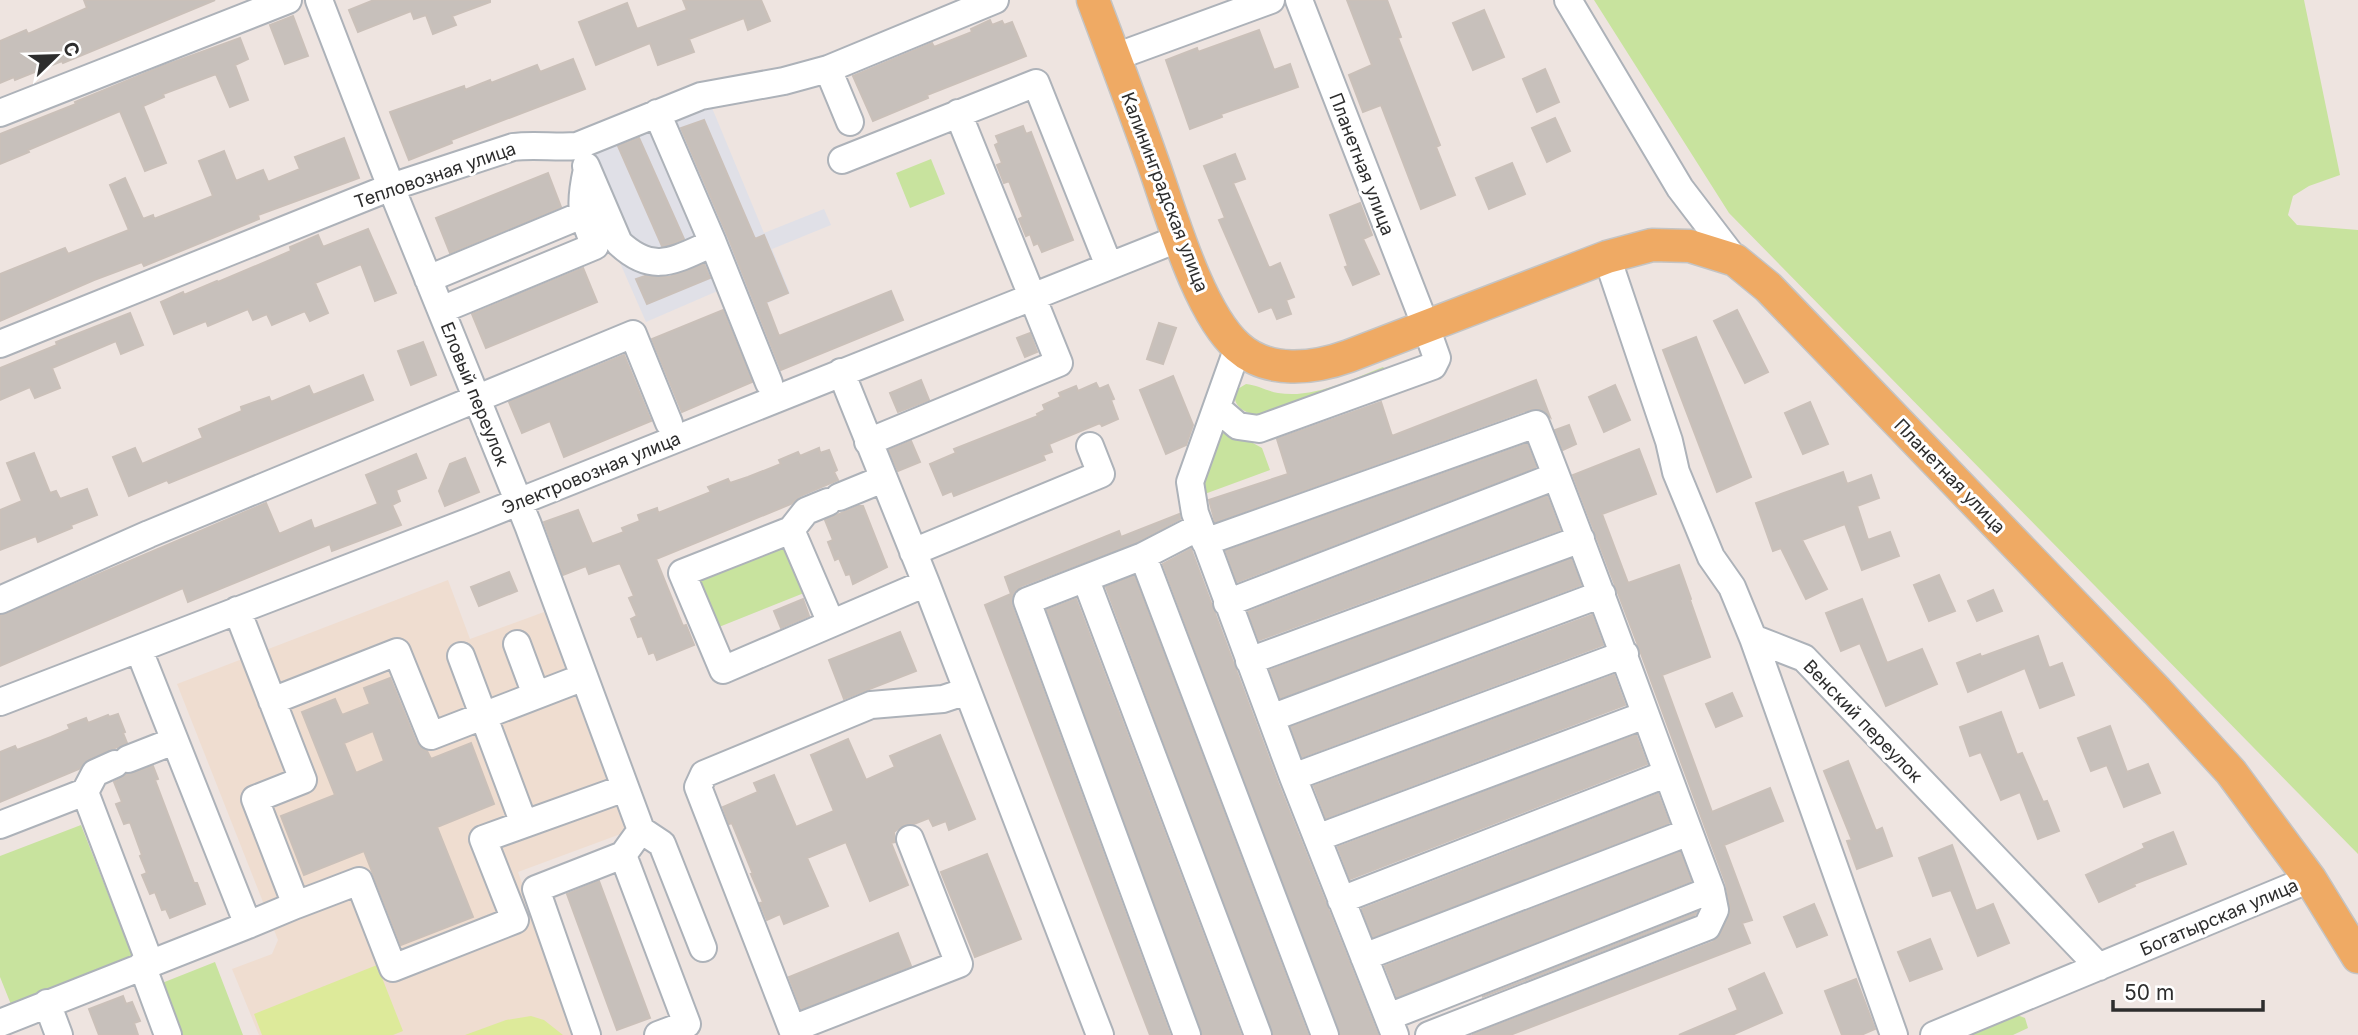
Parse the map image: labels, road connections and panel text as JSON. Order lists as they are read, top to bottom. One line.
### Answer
{"streets":{"main road":["Планетная улица","Калининградская улица"],"street":["Тепловозная улица","Еловый переулок","Электровозная улица","Венский переулок","Богатырская улица"]},"crossings":[["Планетная улица","Калининградская улица"],["Планетная улица","Богатырская улица"],["Тепловозная улица","Еловый переулок"],["Калининградская улица","Электровозная улица"],["Еловый переулок","Электровозная улица"],["Венский переулок","Богатырская улица"]],"scale_bar":"50 m","north":"top right"}
